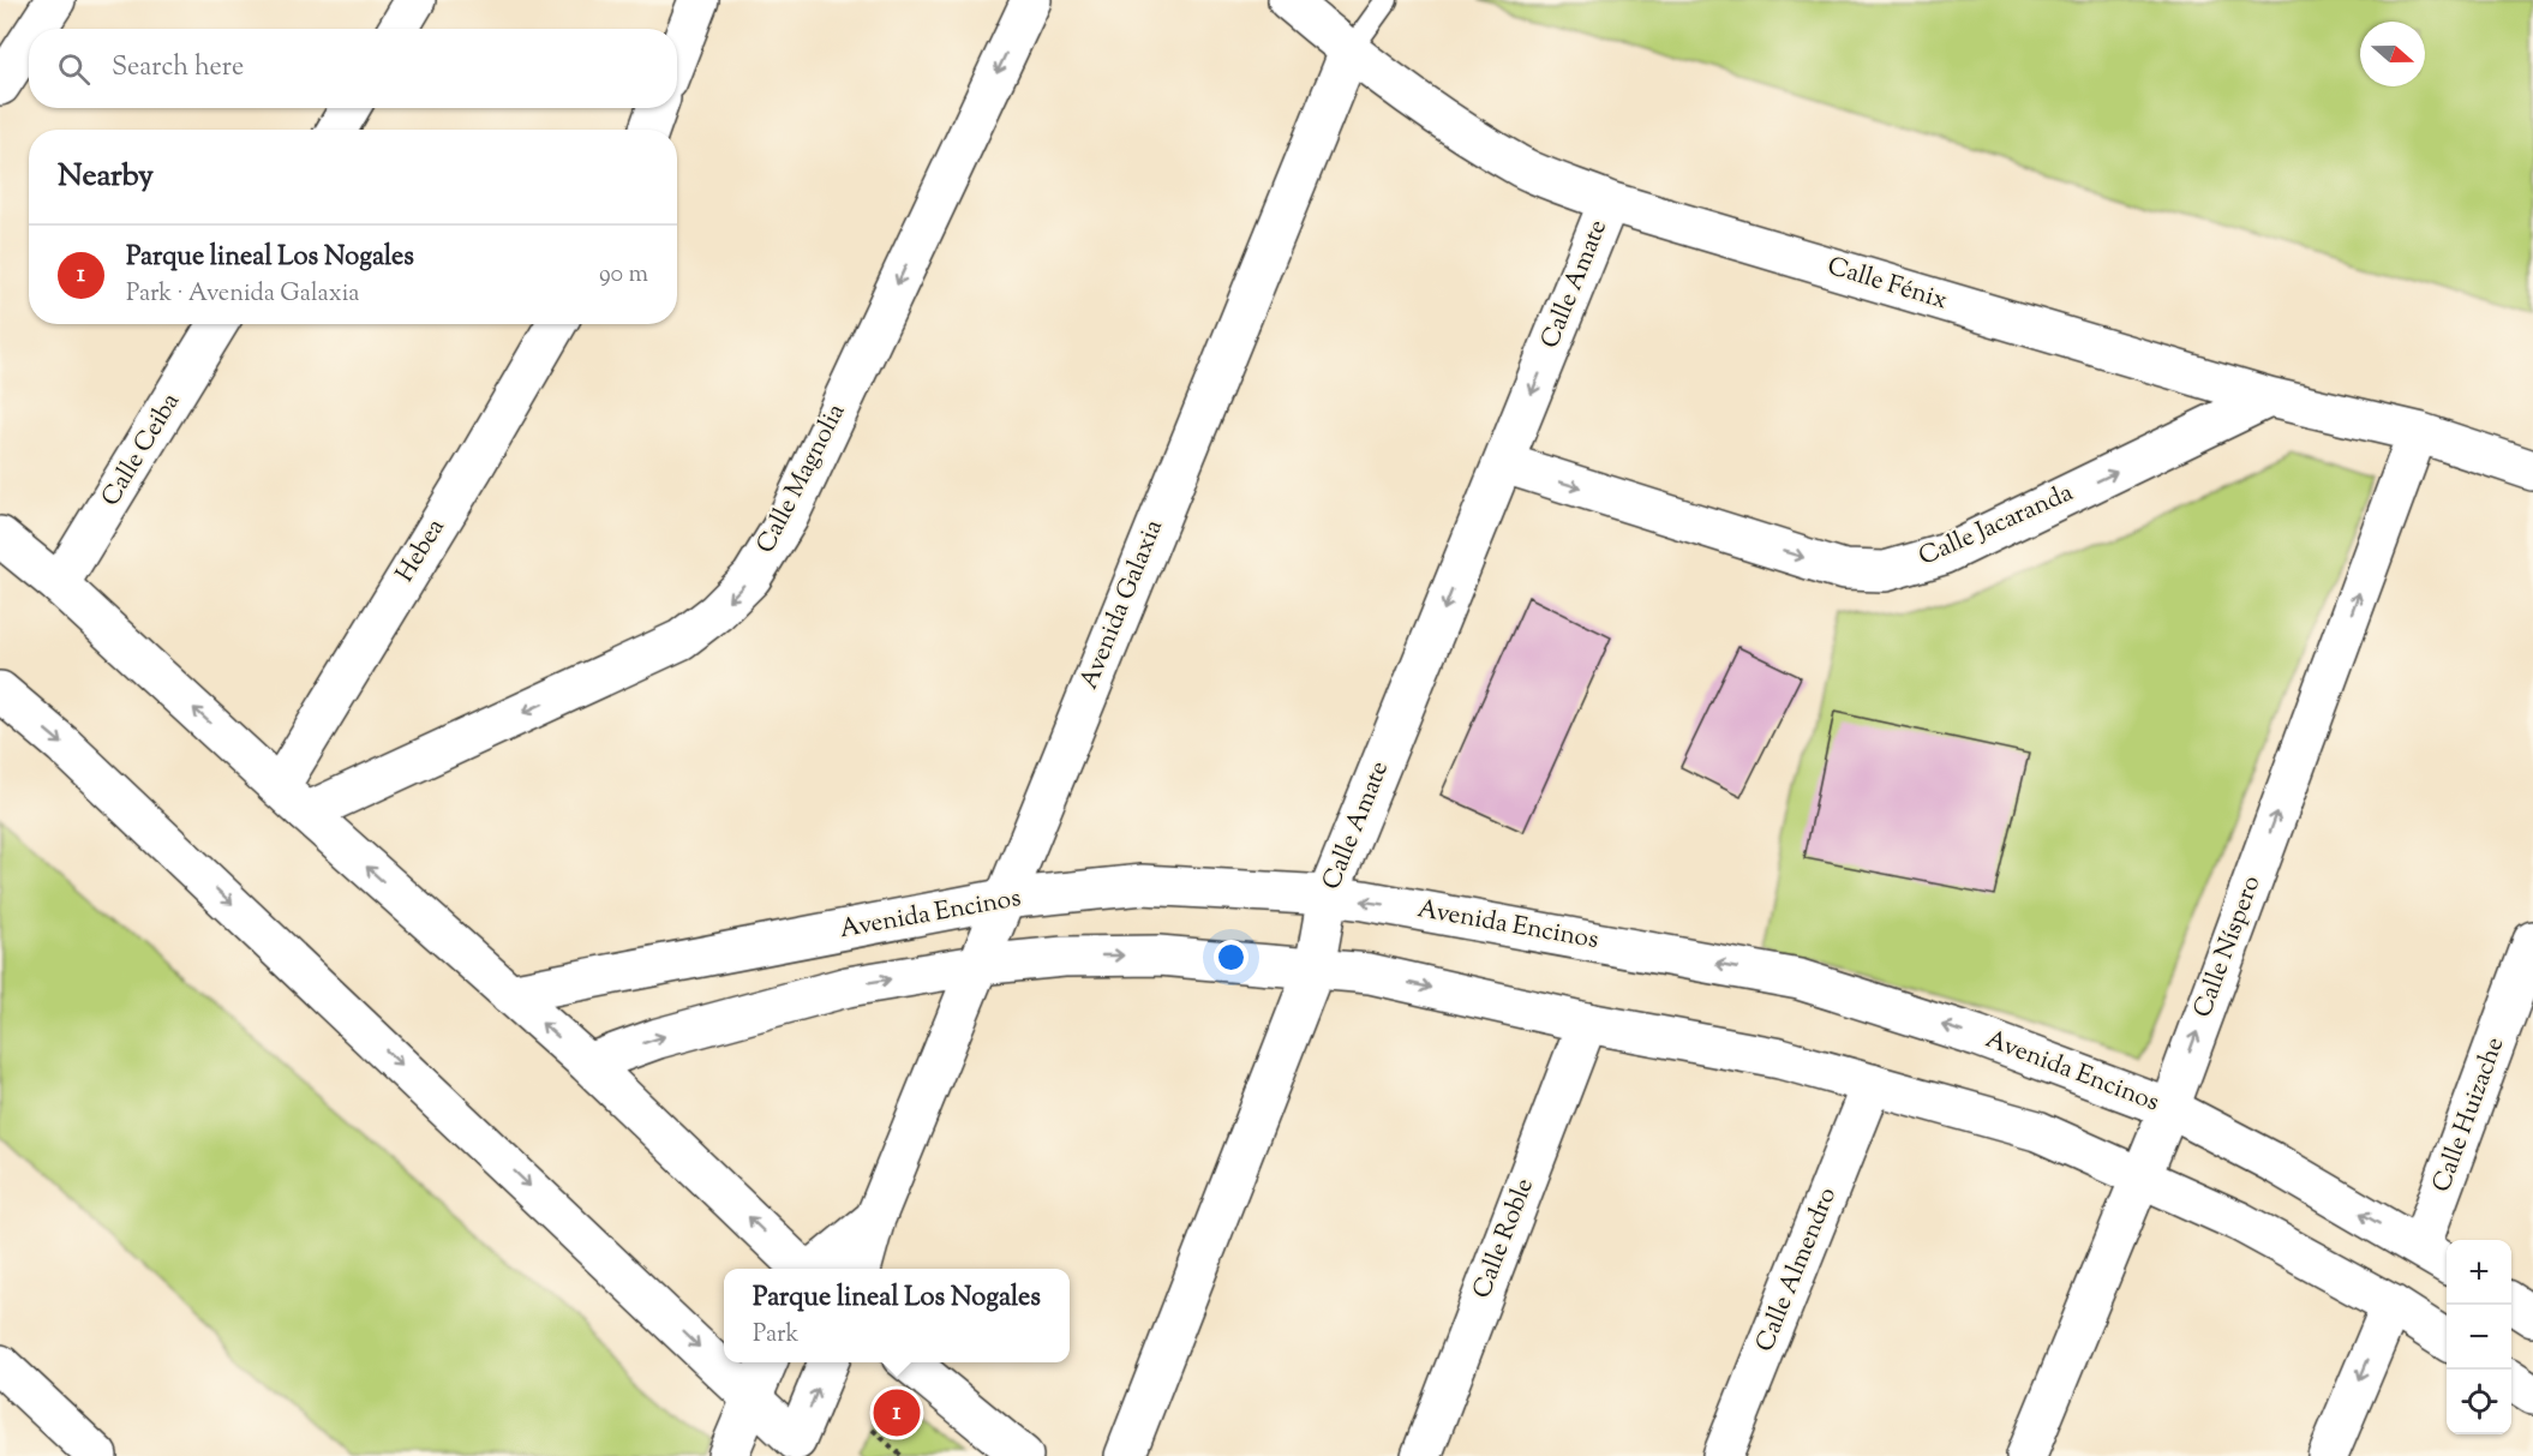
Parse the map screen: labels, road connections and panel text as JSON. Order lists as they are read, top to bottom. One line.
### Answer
{"streets":{"street":["Calle Amate","Calle Fénix","Calle Ceiba","Calle Magnolia","Calle Jacaranda","Hebea","Avenida Galaxia","Avenida Encinos","Calle Níspero","Calle Huizache","Calle Roble","Calle Almendro"]},"crossings":[["Calle Amate","Calle Fénix"],["Calle Amate","Calle Jacaranda"],["Calle Amate","Avenida Encinos"],["Calle Fénix","Calle Jacaranda"],["Calle Fénix","Avenida Galaxia"],["Calle Fénix","Calle Níspero"],["Calle Magnolia","Hebea"],["Avenida Galaxia","Avenida Encinos"],["Avenida Encinos","Calle Níspero"],["Avenida Encinos","Calle Huizache"]],"one_way":["Calle Amate","Calle Magnolia","Calle Jacaranda","Calle Níspero"],"north":"right","page":{"search":"Search here","heading":"Nearby","list":[{"mark":"1","name":"Parque lineal Los Nogales","note":"Park · Avenida Galaxia","value":"90 m"}],"map_buttons":["+","−"],"popup":["Parque lineal Los Nogales","Park"],"pins":"1"}}
